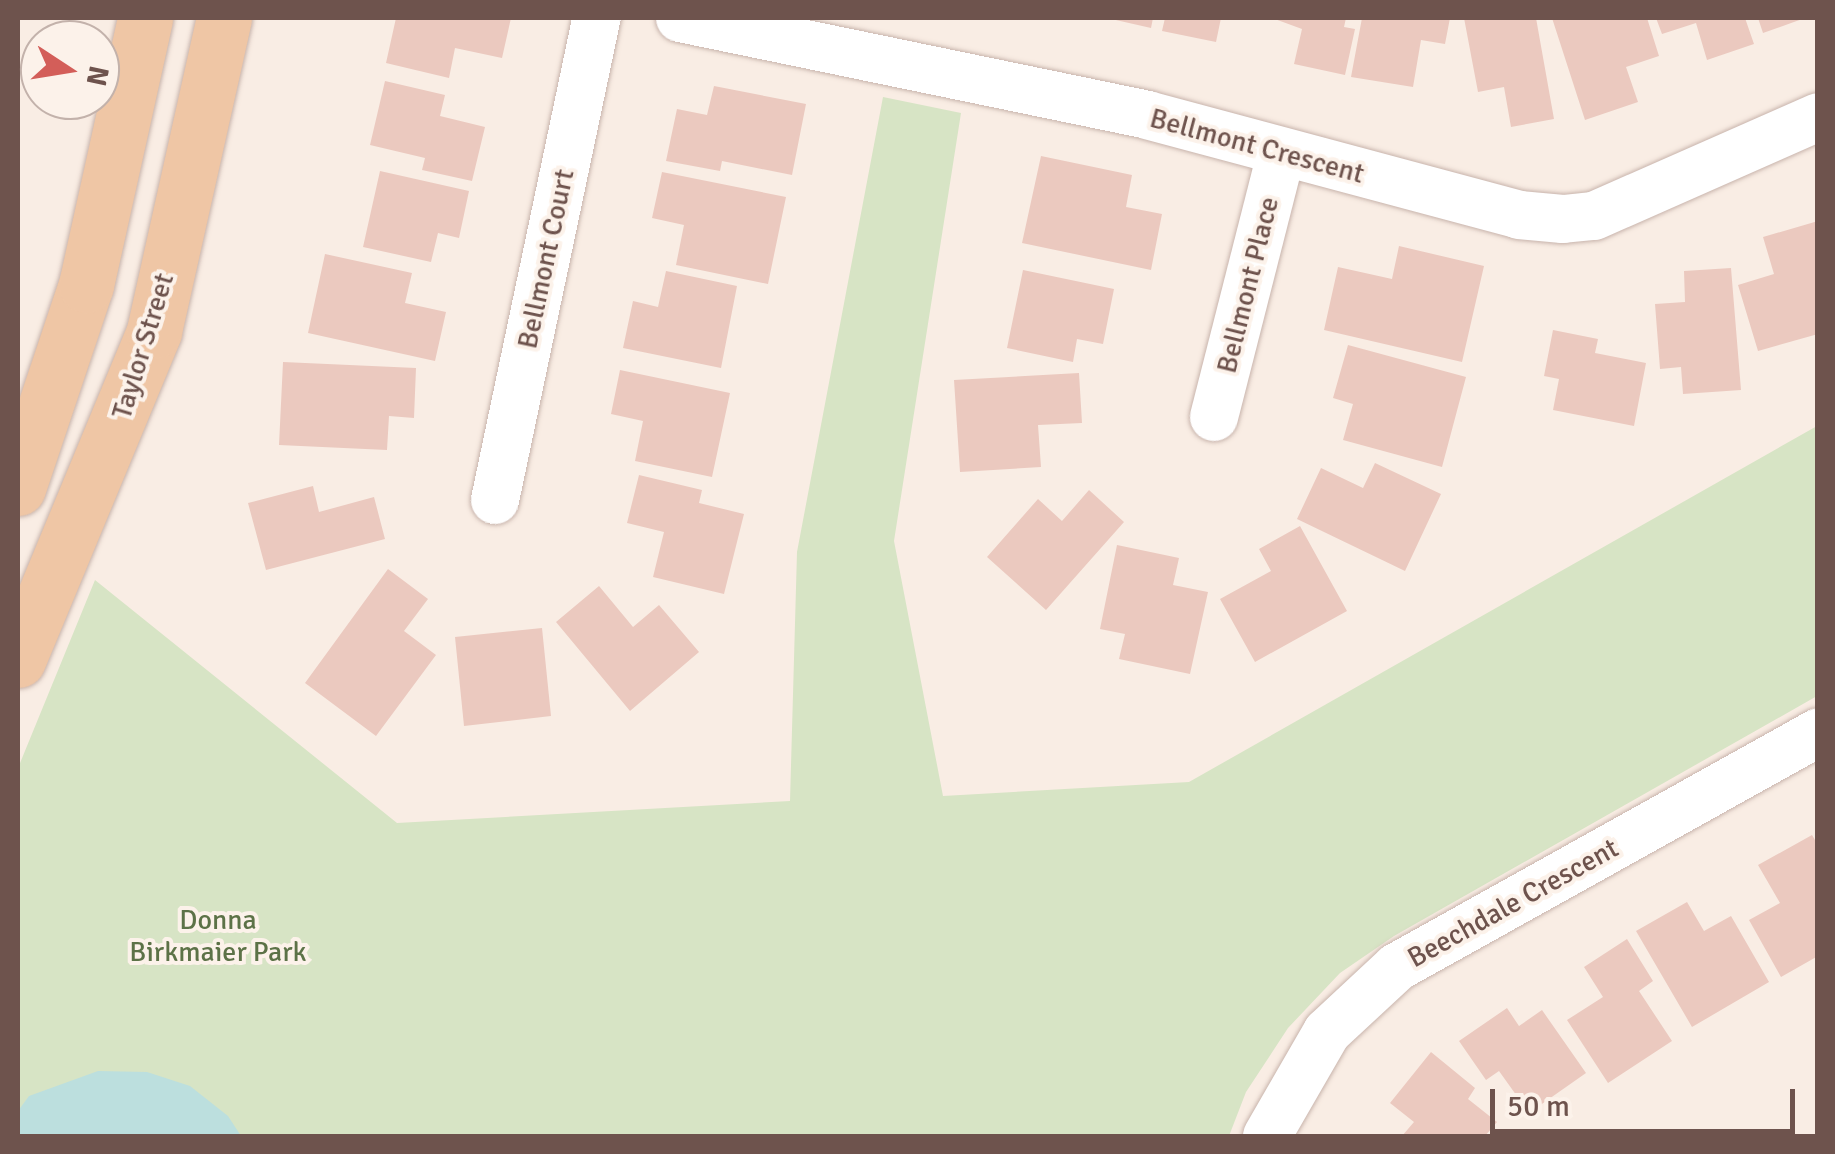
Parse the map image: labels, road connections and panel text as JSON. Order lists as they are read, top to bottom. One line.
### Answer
{"streets":{"main road":["Taylor Street"],"street":["Bellmont Crescent","Bellmont Court","Bellmont Place","Beechdale Crescent"]},"crossings":[["Bellmont Crescent","Bellmont Place"]],"parks":["Donna Birkmaier Park"],"scale_bar":"50 m","north":"right"}
